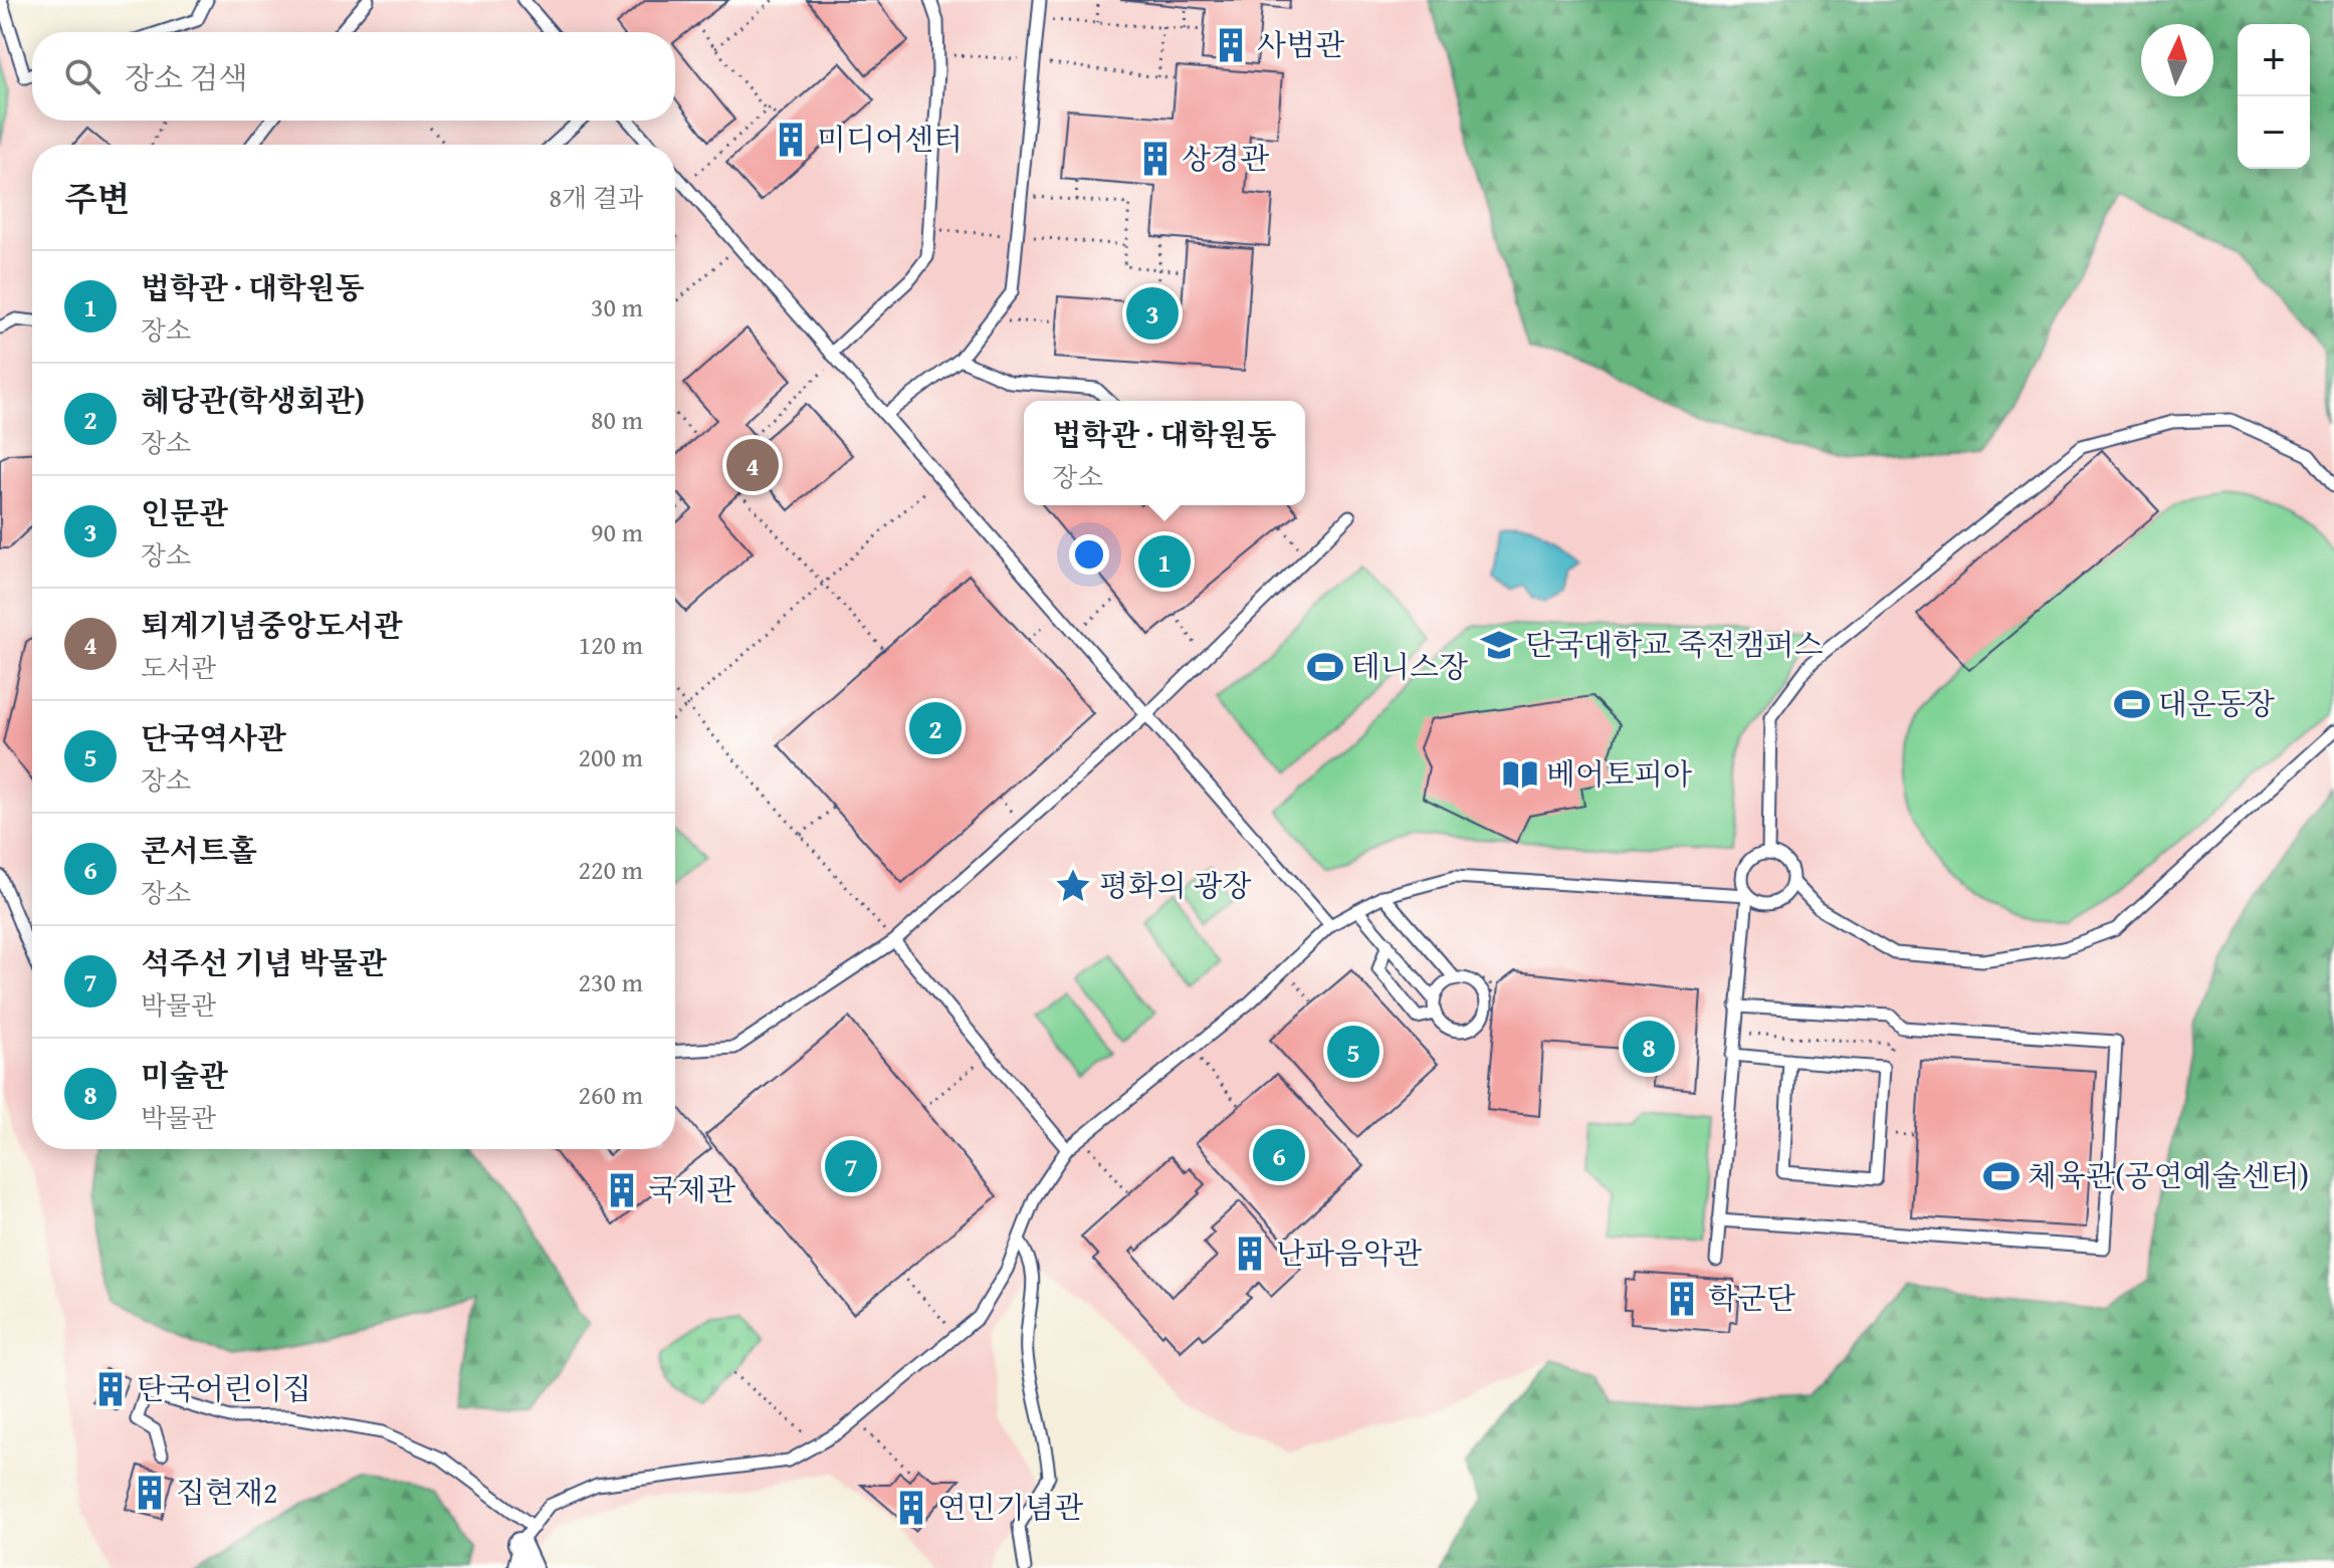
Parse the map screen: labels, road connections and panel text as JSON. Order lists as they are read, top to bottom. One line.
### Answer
{"places":{"building":["사범관","미디어센터","상경관","국제관","난파음악관","학군단","단국어린이집","집현재2","연민기념관"],"school or university":["단국대학교 죽전캠퍼스"],"sports":["테니스장","대운동장","체육관(공연예술센터)"],"library":["베어토피아"],"place":["평화의 광장"]},"north":"top","page":{"map_buttons":["+","−"],"search":"장소 검색","heading":["주변","8개 결과"],"list":[{"mark":"1","name":"법학관 · 대학원동","note":"장소","value":"30 m"},{"mark":"2","name":"혜당관(학생회관)","note":"장소","value":"80 m"},{"mark":"3","name":"인문관","note":"장소","value":"90 m"},{"mark":"4","name":"퇴계기념중앙도서관","note":"도서관","value":"120 m"},{"mark":"5","name":"단국역사관","note":"장소","value":"200 m"},{"mark":"6","name":"콘서트홀","note":"장소","value":"220 m"},{"mark":"7","name":"석주선 기념 박물관","note":"박물관","value":"230 m"},{"mark":"8","name":"미술관","note":"박물관","value":"260 m"}],"pins":["3","4","1","2","8","5","6","7"],"popup":["법학관 · 대학원동","장소"]}}
